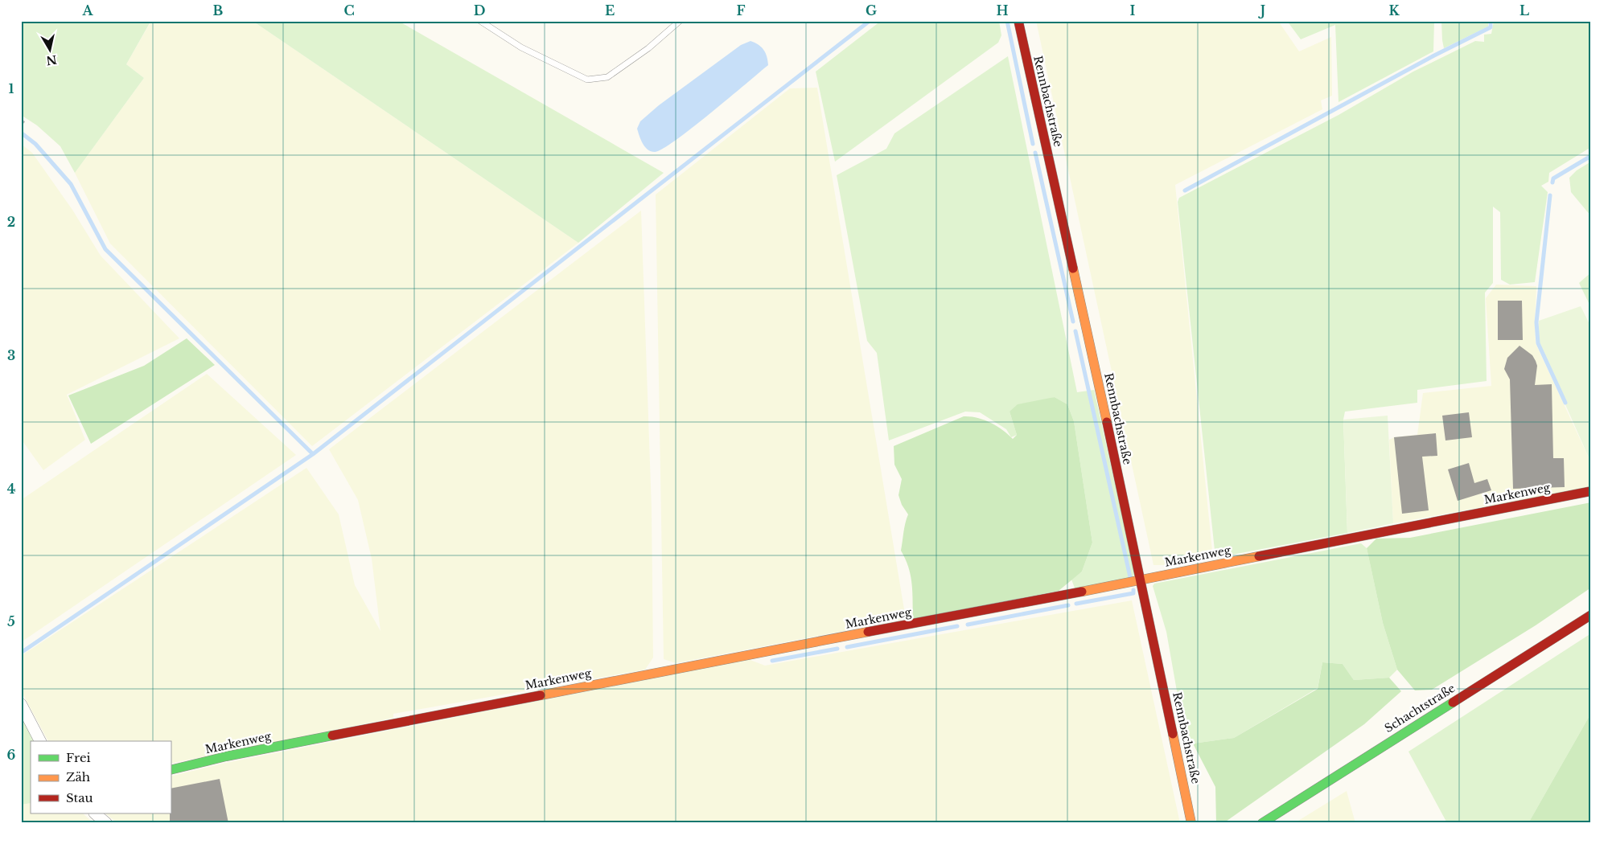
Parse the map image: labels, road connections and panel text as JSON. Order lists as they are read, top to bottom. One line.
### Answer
{"streets":{"street":["Rennbachstraße","Markenweg","Schachtstraße"]},"crossings":[["Rennbachstraße","Markenweg"]],"legend":["Frei","Zäh","Stau"],"north":"bottom","grid":{"columns":["A","B","C","D","E","F","G","H","I","J","K","L"],"rows":["1","2","3","4","5","6"]}}
